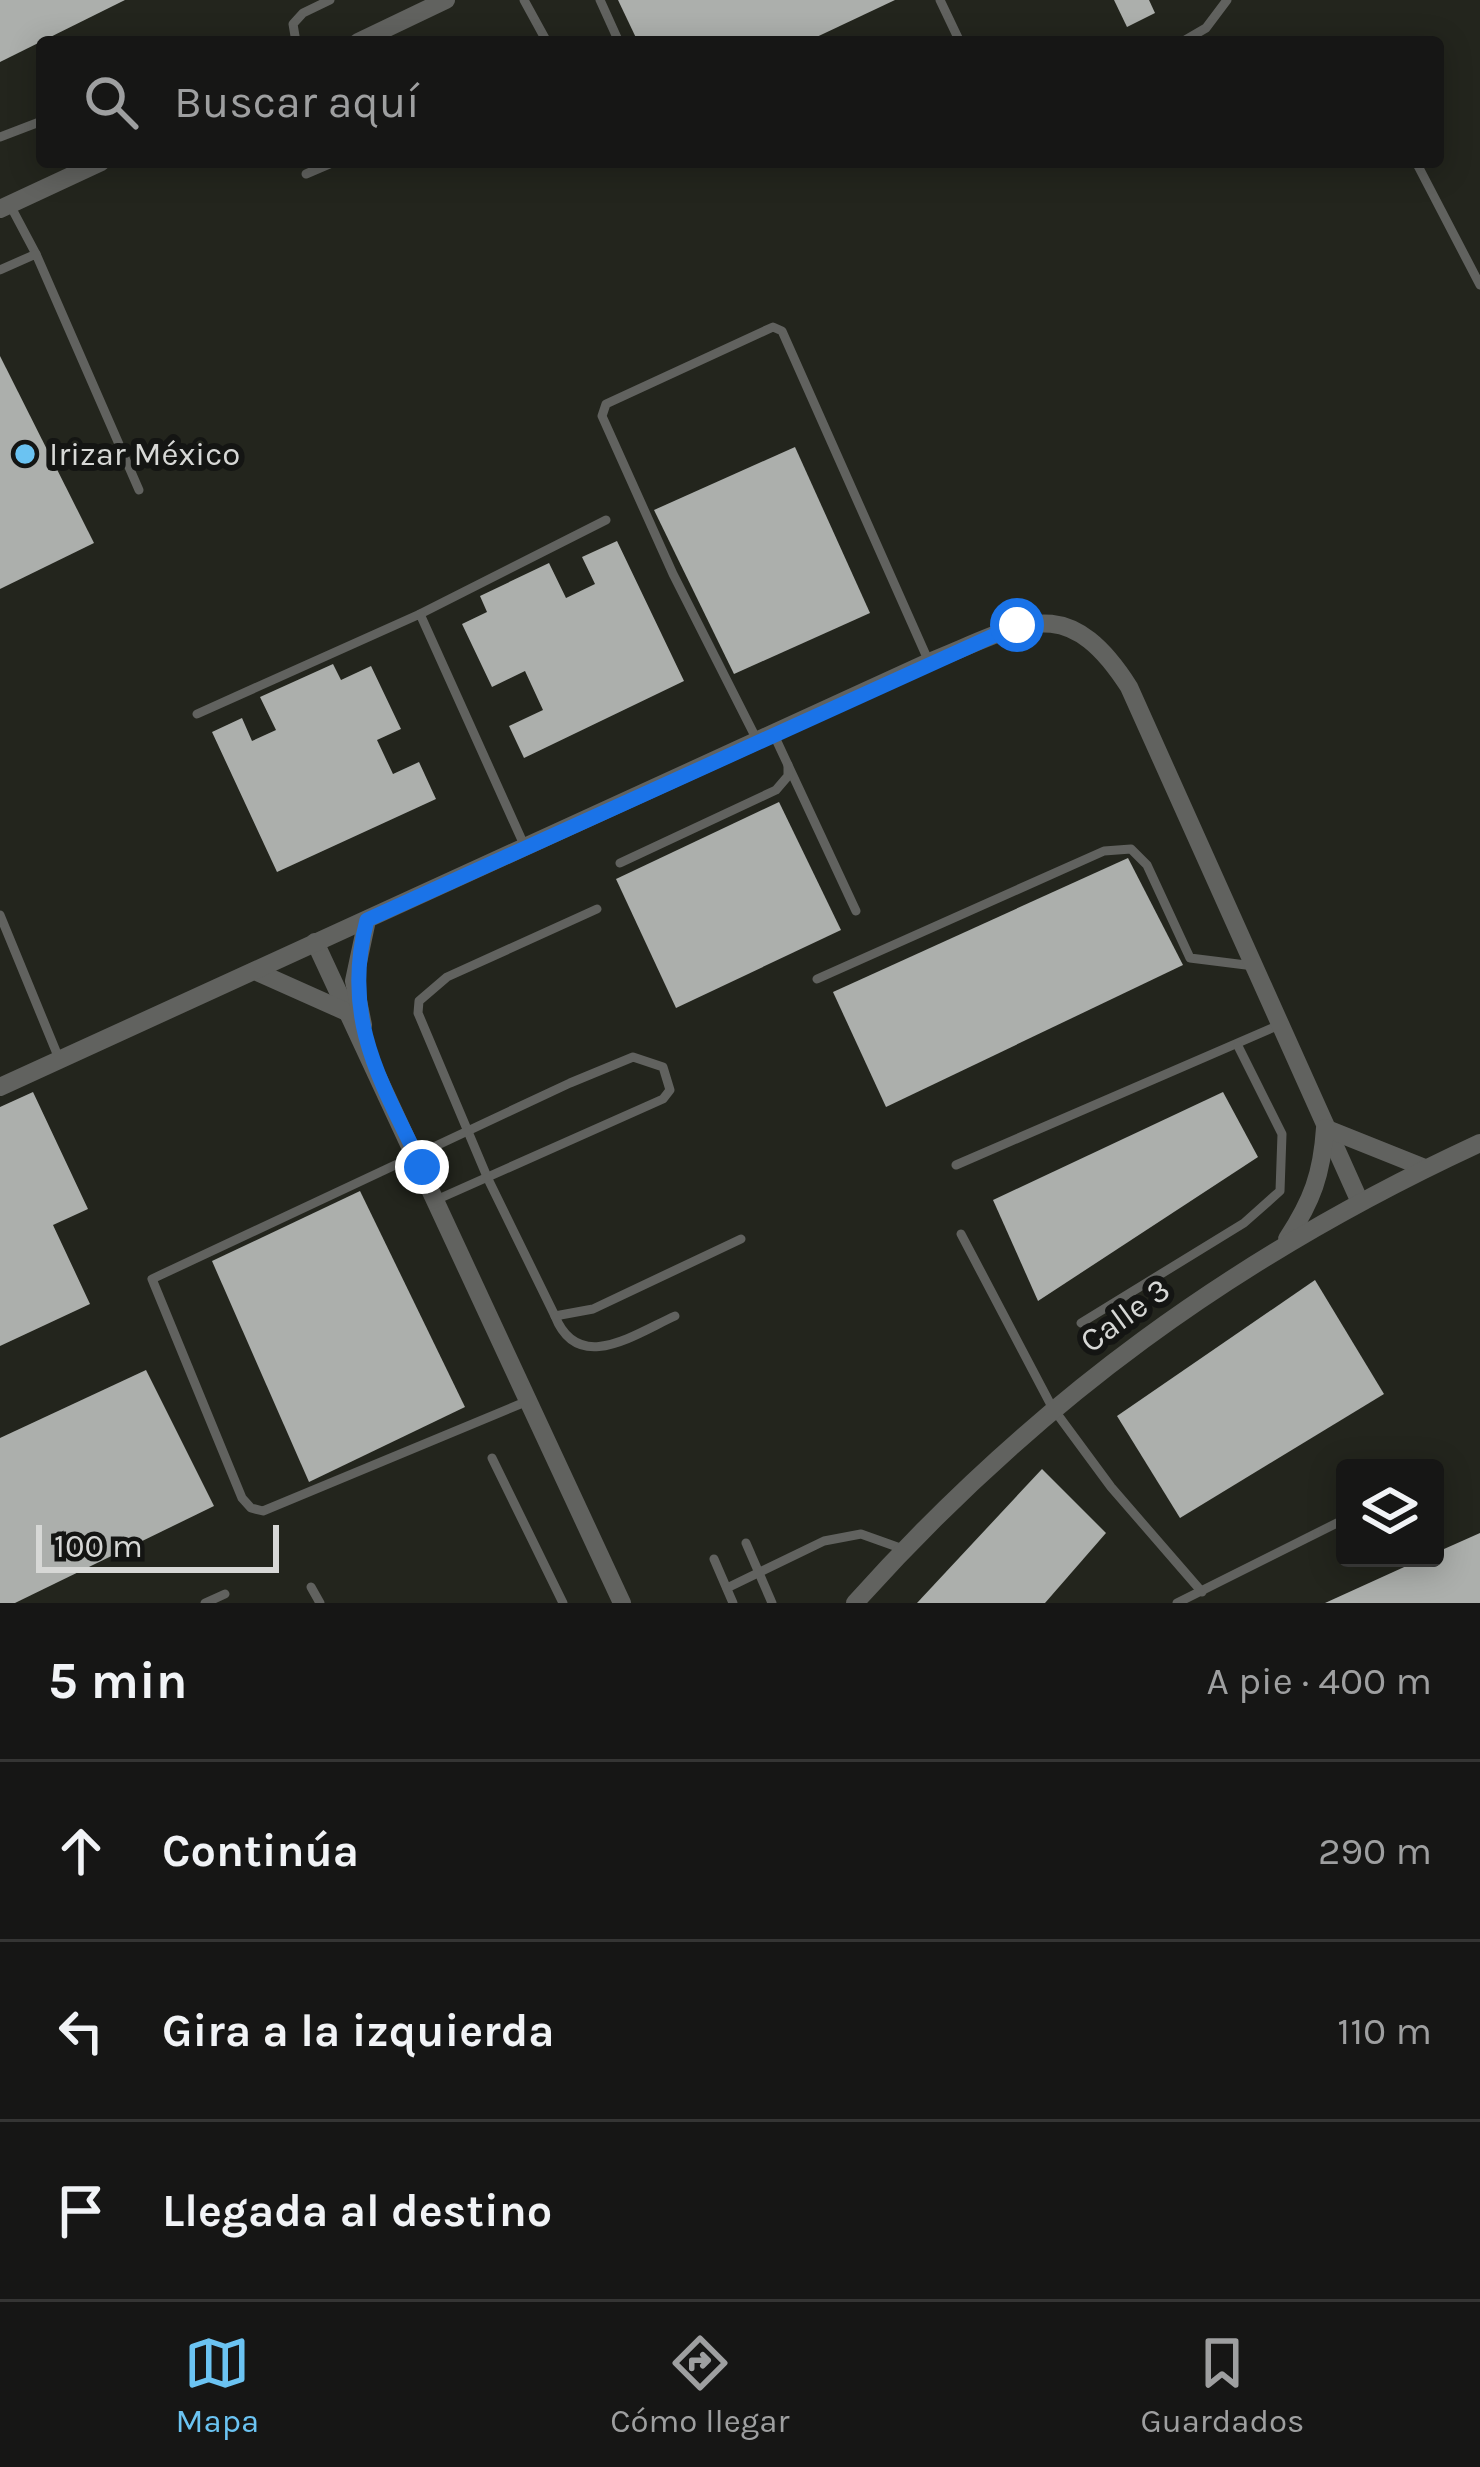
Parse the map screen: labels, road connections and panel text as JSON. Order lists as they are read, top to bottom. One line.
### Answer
{"streets":{"street":["Calle 3"]},"places":["Irizar México"],"scale_bar":"100 m","page":{"search":"Buscar aquí","scale":"100 m","heading":["5 min","A pie · 400 m"],"list":[["Continúa","290 m"],["Gira a la izquierda","110 m"],"Llegada al destino"],"nav":["Mapa","Cómo llegar","Guardados"]}}
